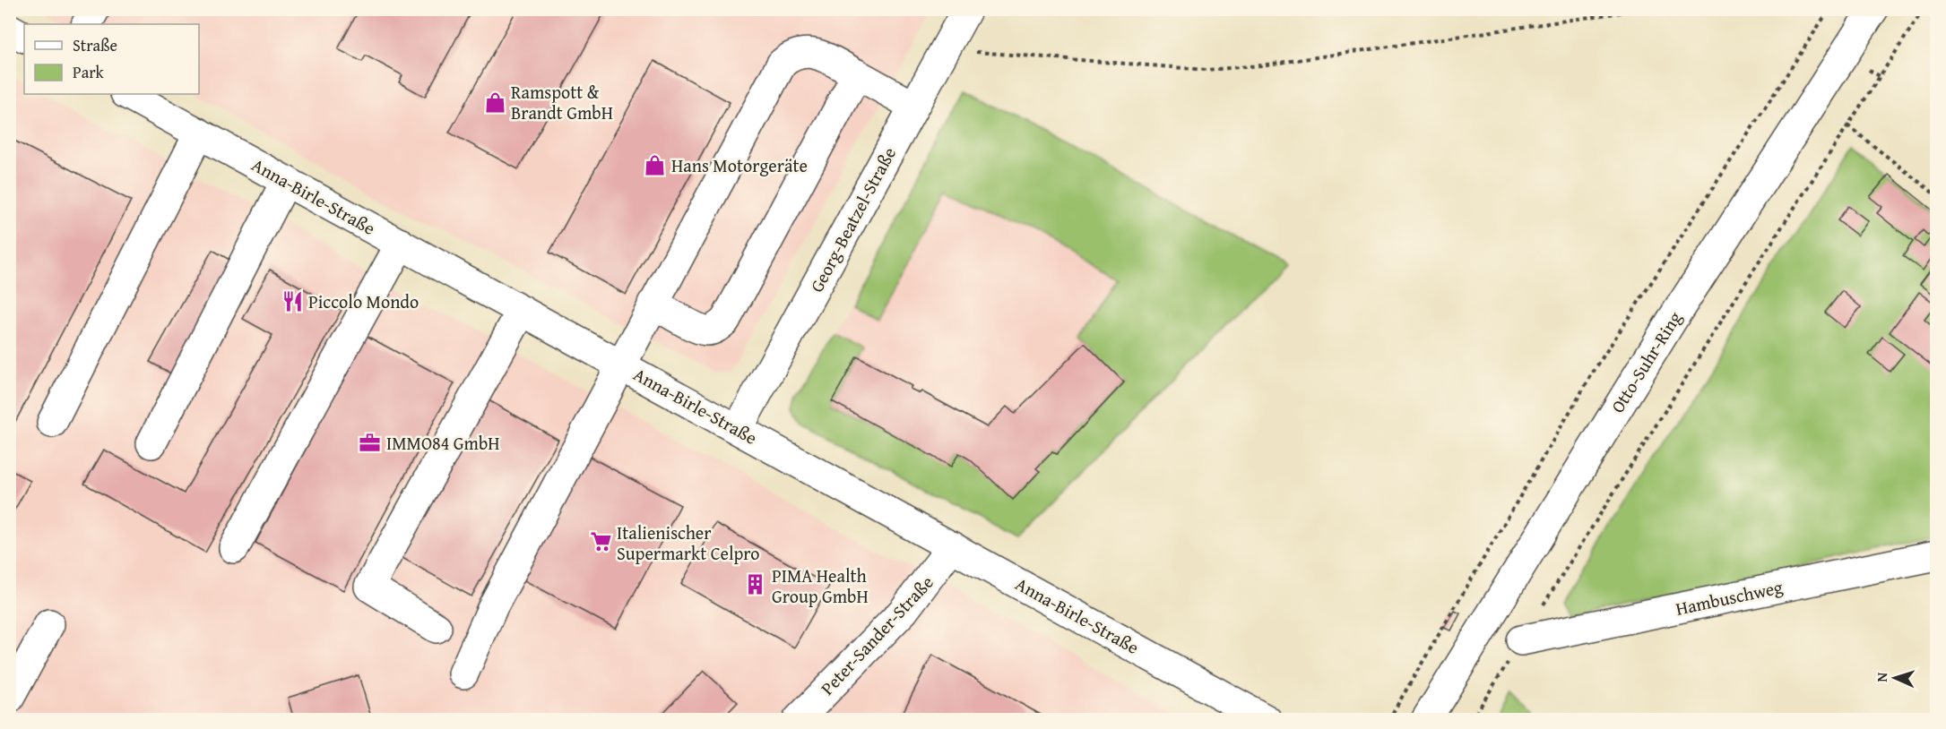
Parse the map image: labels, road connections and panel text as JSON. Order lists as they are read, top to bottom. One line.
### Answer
{"streets":{"street":["Anna-Birle-Straße","Georg-Beatzel-Straße","Otto-Suhr-Ring","Hambuschweg","Peter-Sander-Straße"]},"crossings":[["Anna-Birle-Straße","Georg-Beatzel-Straße"],["Anna-Birle-Straße","Peter-Sander-Straße"]],"places":{"shop":["Ramspott & Brandt GmbH","Hans Motorgeräte"],"restaurant":["Piccolo Mondo"],"office":["IMMO84 GmbH"],"supermarket":["Italienischer Supermarkt Celpro"],"building":["PIMA Health Group GmbH"]},"legend":["Straße","Park"],"north":"left"}
